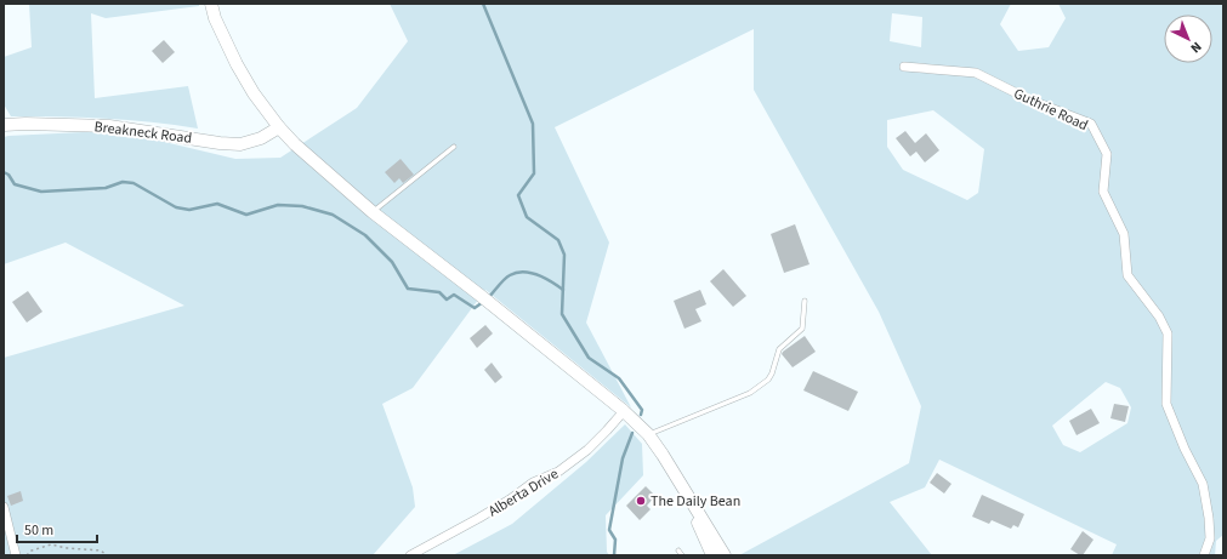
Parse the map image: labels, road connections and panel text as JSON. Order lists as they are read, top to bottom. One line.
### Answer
{"streets":{"main road":["Breakneck Road"],"street":["Guthrie Road","Alberta Drive"]},"places":["The Daily Bean"],"scale_bar":"50 m","north":"bottom right"}
